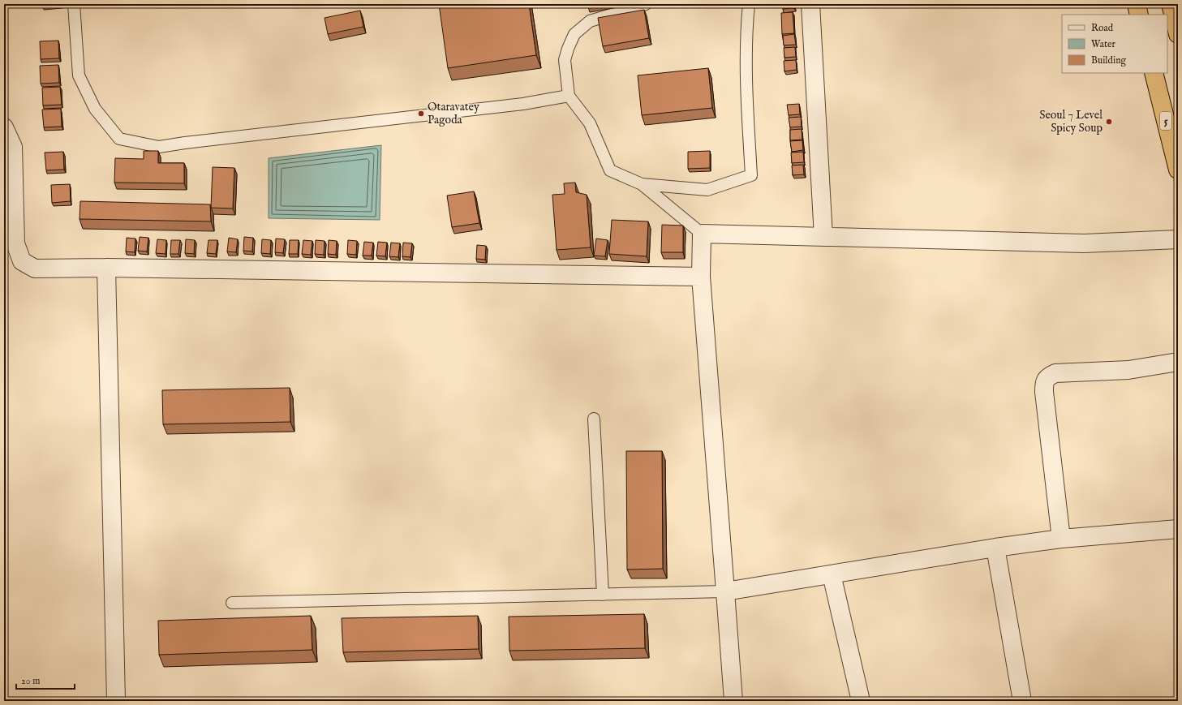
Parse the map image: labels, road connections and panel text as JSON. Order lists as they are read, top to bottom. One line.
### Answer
{"streets":{"highway":["5"]},"places":["Otaravatey Pagoda","Seoul 7 Level Spicy Soup"],"legend":["Road","Water","Building"],"scale_bar":"20 m"}
